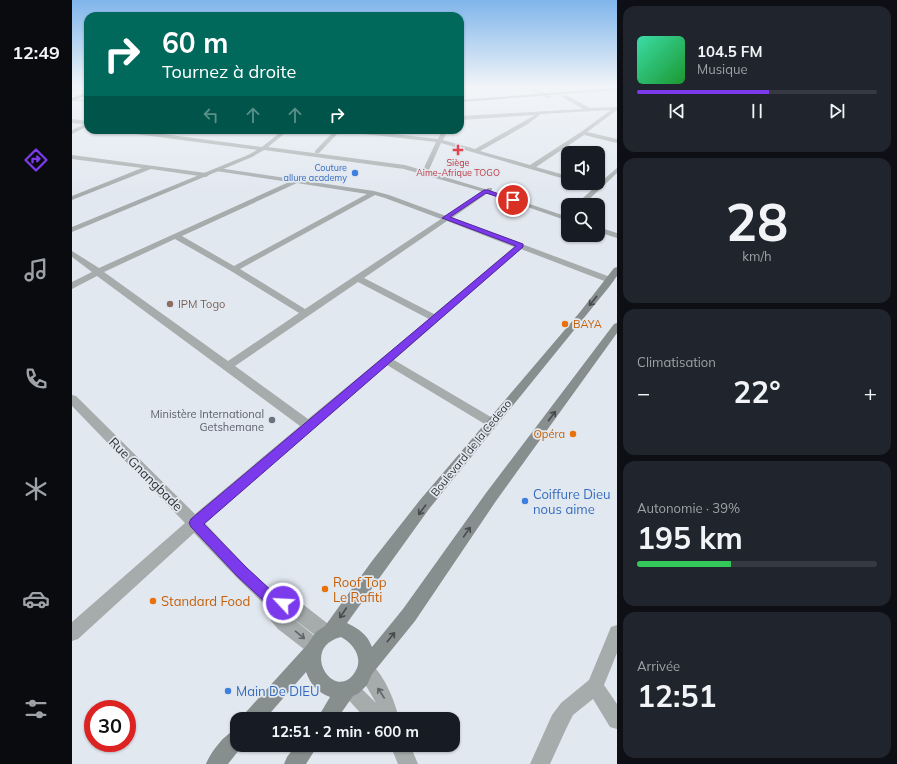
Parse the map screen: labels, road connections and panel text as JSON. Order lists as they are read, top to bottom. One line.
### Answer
{"streets":{"main road":["Boulevard de la Cedeao"],"street":["Rue Gnangbade"]},"places":{"health":["Siège Aime-Afrique TOGO"],"other":["Couture allure academy","IPM Togo","BAYA","Ministère International Getshemane","Opéra","Coiffure Dieu nous aime","Roof Top Le Rafiti","Standard Food","Main De DIEU"]},"page":{"tabs":"12:49","turn":["60 m","Tournez à droite"],"song":["104.5 FM","Musique"],"tile":[["28","km/h"],"Climatisation",["Autonomie · 39%","195 km"],["Arrivée","12:51"]],"heat":["−","22°","+"],"limit":"30","trip":"12:51 · 2 min · 600 m"}}
